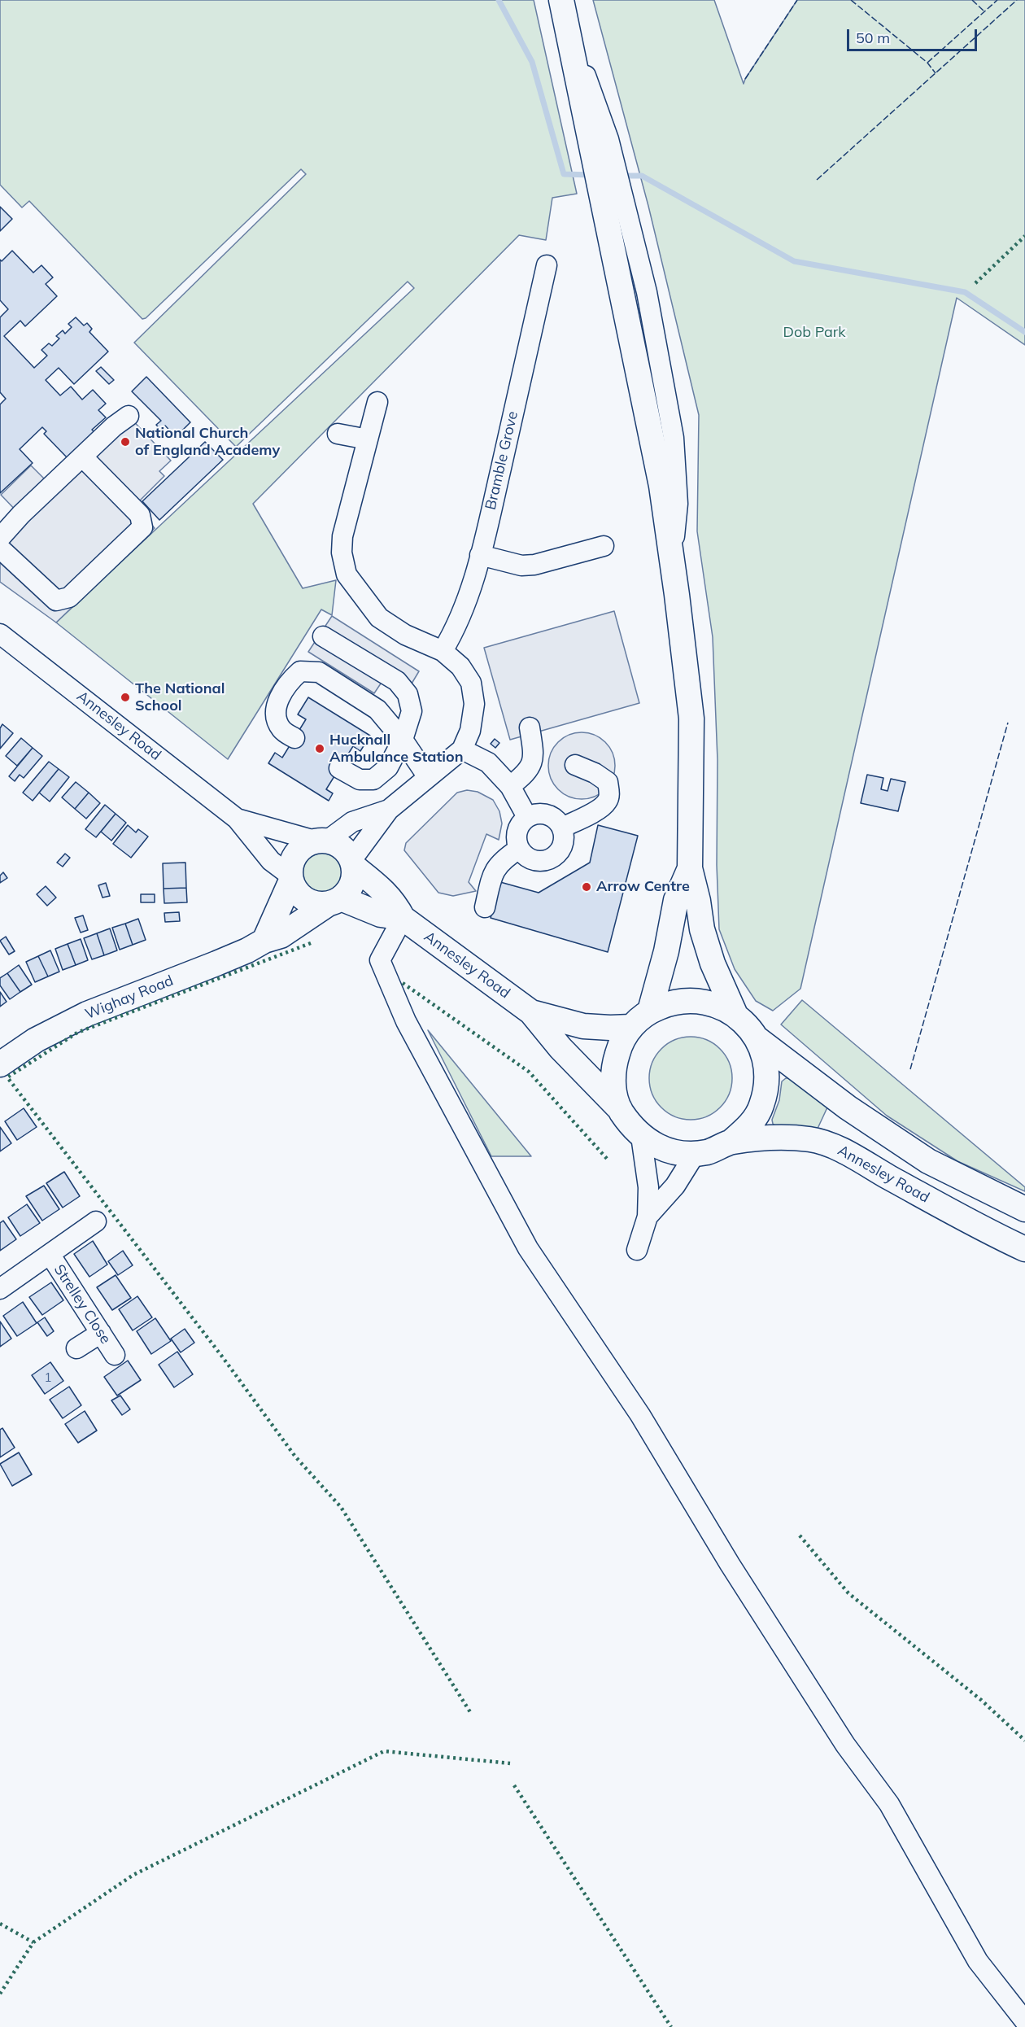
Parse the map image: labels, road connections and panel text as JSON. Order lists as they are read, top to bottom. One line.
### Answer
{"streets":{"main road":["Annesley Road","Wighay Road"],"street":["Bramble Grove","Strelley Close"]},"crossings":[["Annesley Road","Wighay Road"]],"parks":["Dob Park"],"places":["National Church of England Academy","The National School","Hucknall Ambulance Station","Arrow Centre"],"house_numbers":["1"],"scale_bar":"50 m"}
